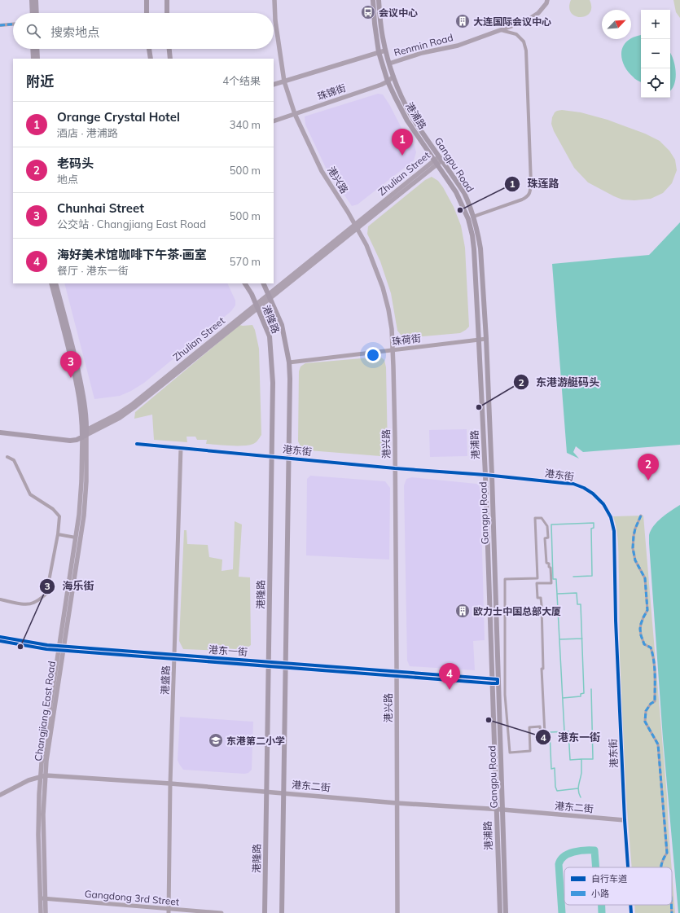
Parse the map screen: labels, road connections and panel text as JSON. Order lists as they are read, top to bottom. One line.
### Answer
{"streets":{"highway":["Changjiang East Road"],"main road":["Renmin Road","珠锦街","港浦路","Gangpu Road","Zhulian Street","港兴路","港隆路","港东二街"],"street":["珠荷街","港东街","港东一街","港盛路","Gangdong 3rd Street"]},"crossings":[["Renmin Road","Gangpu Road"],["珠锦街","港浦路"],["珠锦街","Gangpu Road"],["珠锦街","港兴路"],["港浦路","Zhulian Street"],["港浦路","珠荷街"],["港浦路","港东街"],["港浦路","港东一街"],["港浦路","港东二街"],["Gangpu Road","Zhulian Street"],["Gangpu Road","珠荷街"],["Gangpu Road","港东街"],["Gangpu Road","港东一街"],["Gangpu Road","港东二街"],["Zhulian Street","港兴路"],["Zhulian Street","港隆路"],["Zhulian Street","Changjiang East Road"],["港兴路","珠荷街"],["港兴路","港东街"],["港兴路","港东一街"],["港兴路","港东二街"],["港隆路","珠荷街"],["港隆路","港东街"],["港隆路","港东一街"],["港隆路","港东二街"],["港东街","港盛路"],["港东街","港东二街"],["港东一街","港盛路"],["港东一街","Changjiang East Road"],["港盛路","港东二街"],["港盛路","Gangdong 3rd Street"],["Changjiang East Road","港东二街"],["Changjiang East Road","Gangdong 3rd Street"]],"places":{"bus stop":["会议中心"],"building":["大连国际会议中心","欧力士中国总部大厦"],"other":["珠莲路","东港游艇码头","海乐街","港东一街"],"school or university":["东港第二小学"]},"legend":["自行车道","小路"],"north":"top right","page":{"map_buttons":["+","−"],"search":"搜索地点","heading":["附近","4个结果"],"list":[{"mark":"1","name":"Orange Crystal Hotel","note":"酒店 · 港浦路","value":"340 m"},{"mark":"2","name":"老码头","note":"地点","value":"500 m"},{"mark":"3","name":"Chunhai Street","note":"公交站 · Changjiang East Road","value":"500 m"},{"mark":"4","name":"海好美术馆咖啡下午茶·画室","note":"餐厅 · 港东一街","value":"570 m"}],"pins":["1","3","2","4"]}}
